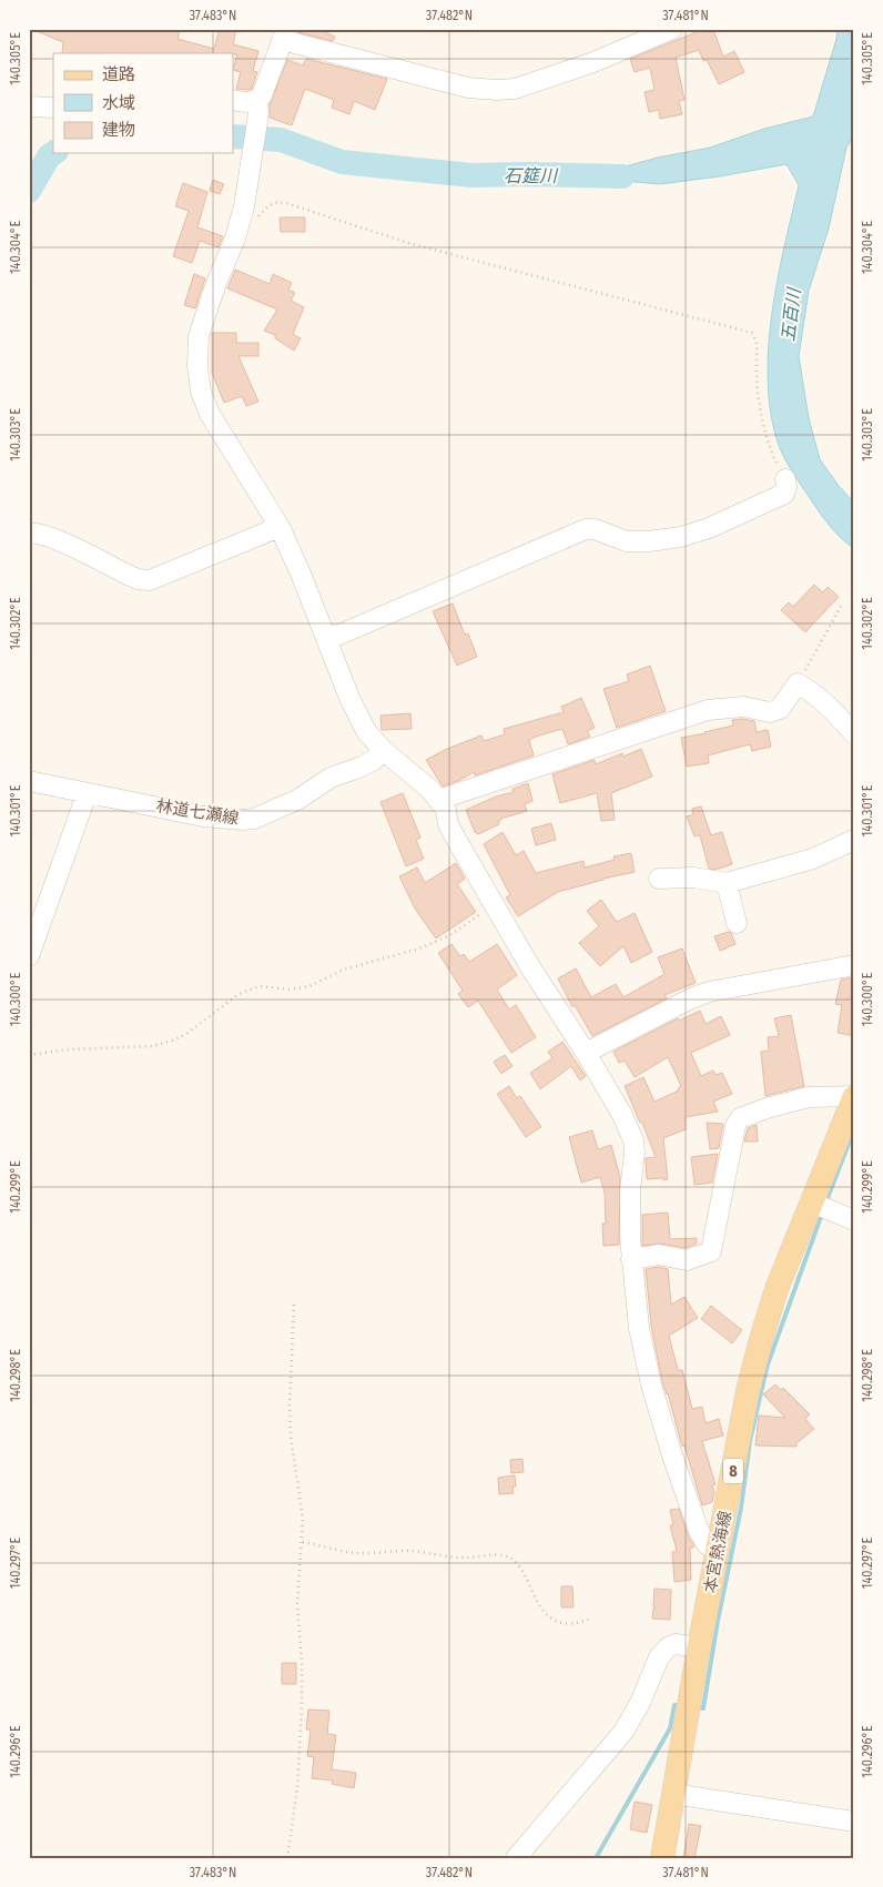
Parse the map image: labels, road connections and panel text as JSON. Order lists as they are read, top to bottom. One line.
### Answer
{"streets":{"main road":["8","本宮熱海線"],"street":["林道七瀬線"]},"water":["石筵川","五百川"],"legend":["道路","水域","建物"],"coordinates":["37.483°N","37.482°N","37.481°N","140.305°E","140.304°E","140.303°E","140.302°E","140.301°E","140.300°E","140.299°E","140.298°E","140.297°E","140.296°E"]}
